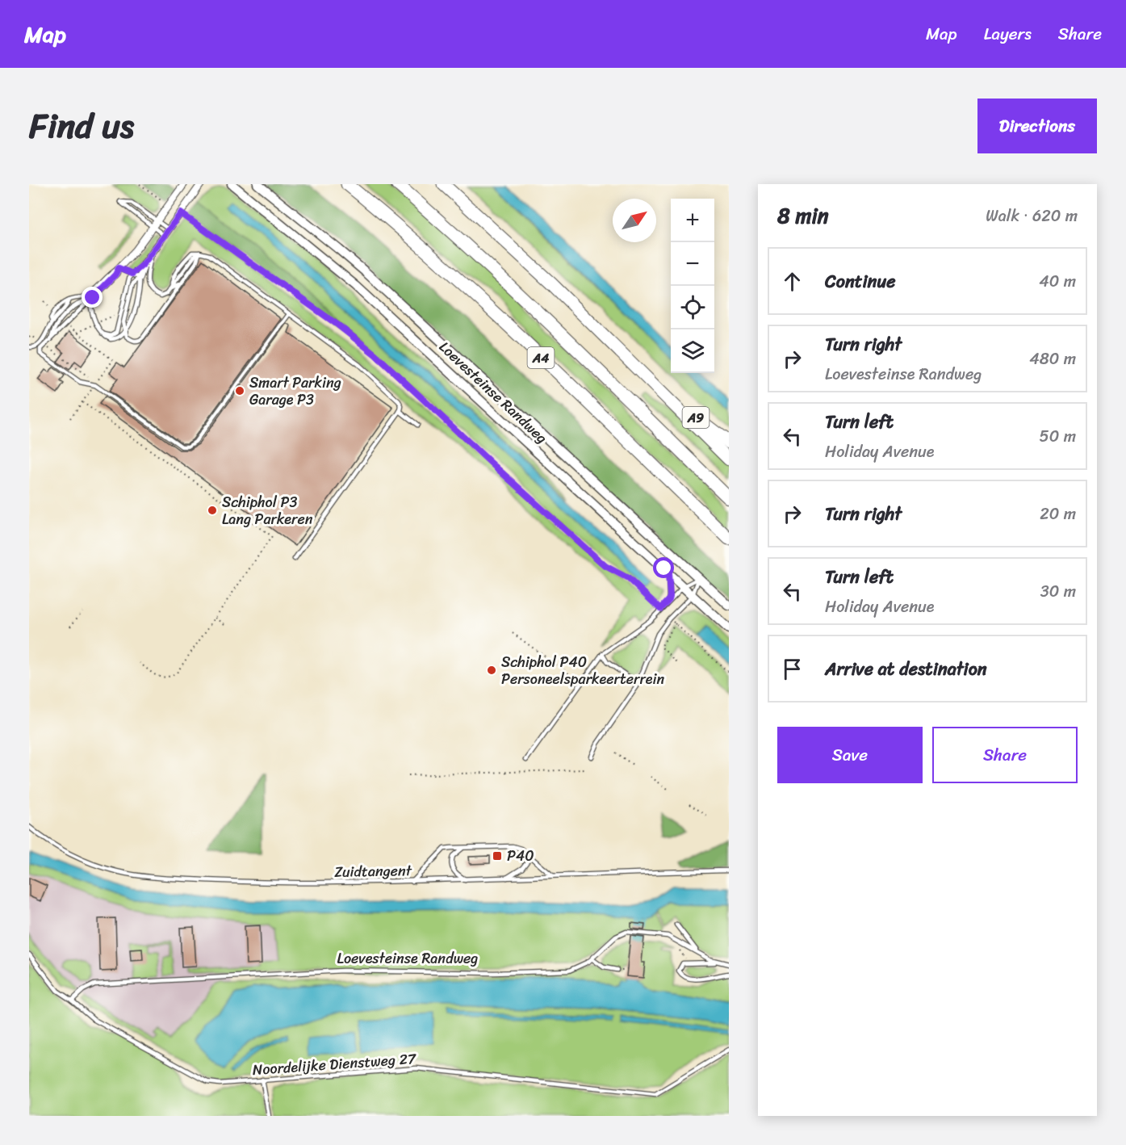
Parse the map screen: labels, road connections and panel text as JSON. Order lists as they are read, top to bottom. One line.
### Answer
{"streets":{"highway":["A4","A9"],"street":["Loevesteinse Randweg"],"lane":["Zuidtangent","Noordelijke Dienstweg 27"]},"crossings":[["Loevesteinse Randweg","Noordelijke Dienstweg 27"]],"places":{"other":["Smart Parking Garage P3","Schiphol P3 Lang Parkeren","Schiphol P40 Personeelsparkeerterrein"],"transit":["P40"]},"north":"top right","page":{"header":"Map","nav":["Map","Layers","Share"],"title":"Find us","buttons":["Directions",["Save","Share"]],"heading":["8 min","Walk · 620 m"],"map_buttons":["+","−"],"list":[["Continue","40 m"],["Turn right","Loevesteinse Randweg","480 m"],["Turn left","Holiday Avenue","50 m"],["Turn right","20 m"],["Turn left","Holiday Avenue","30 m"],"Arrive at destination"]}}
